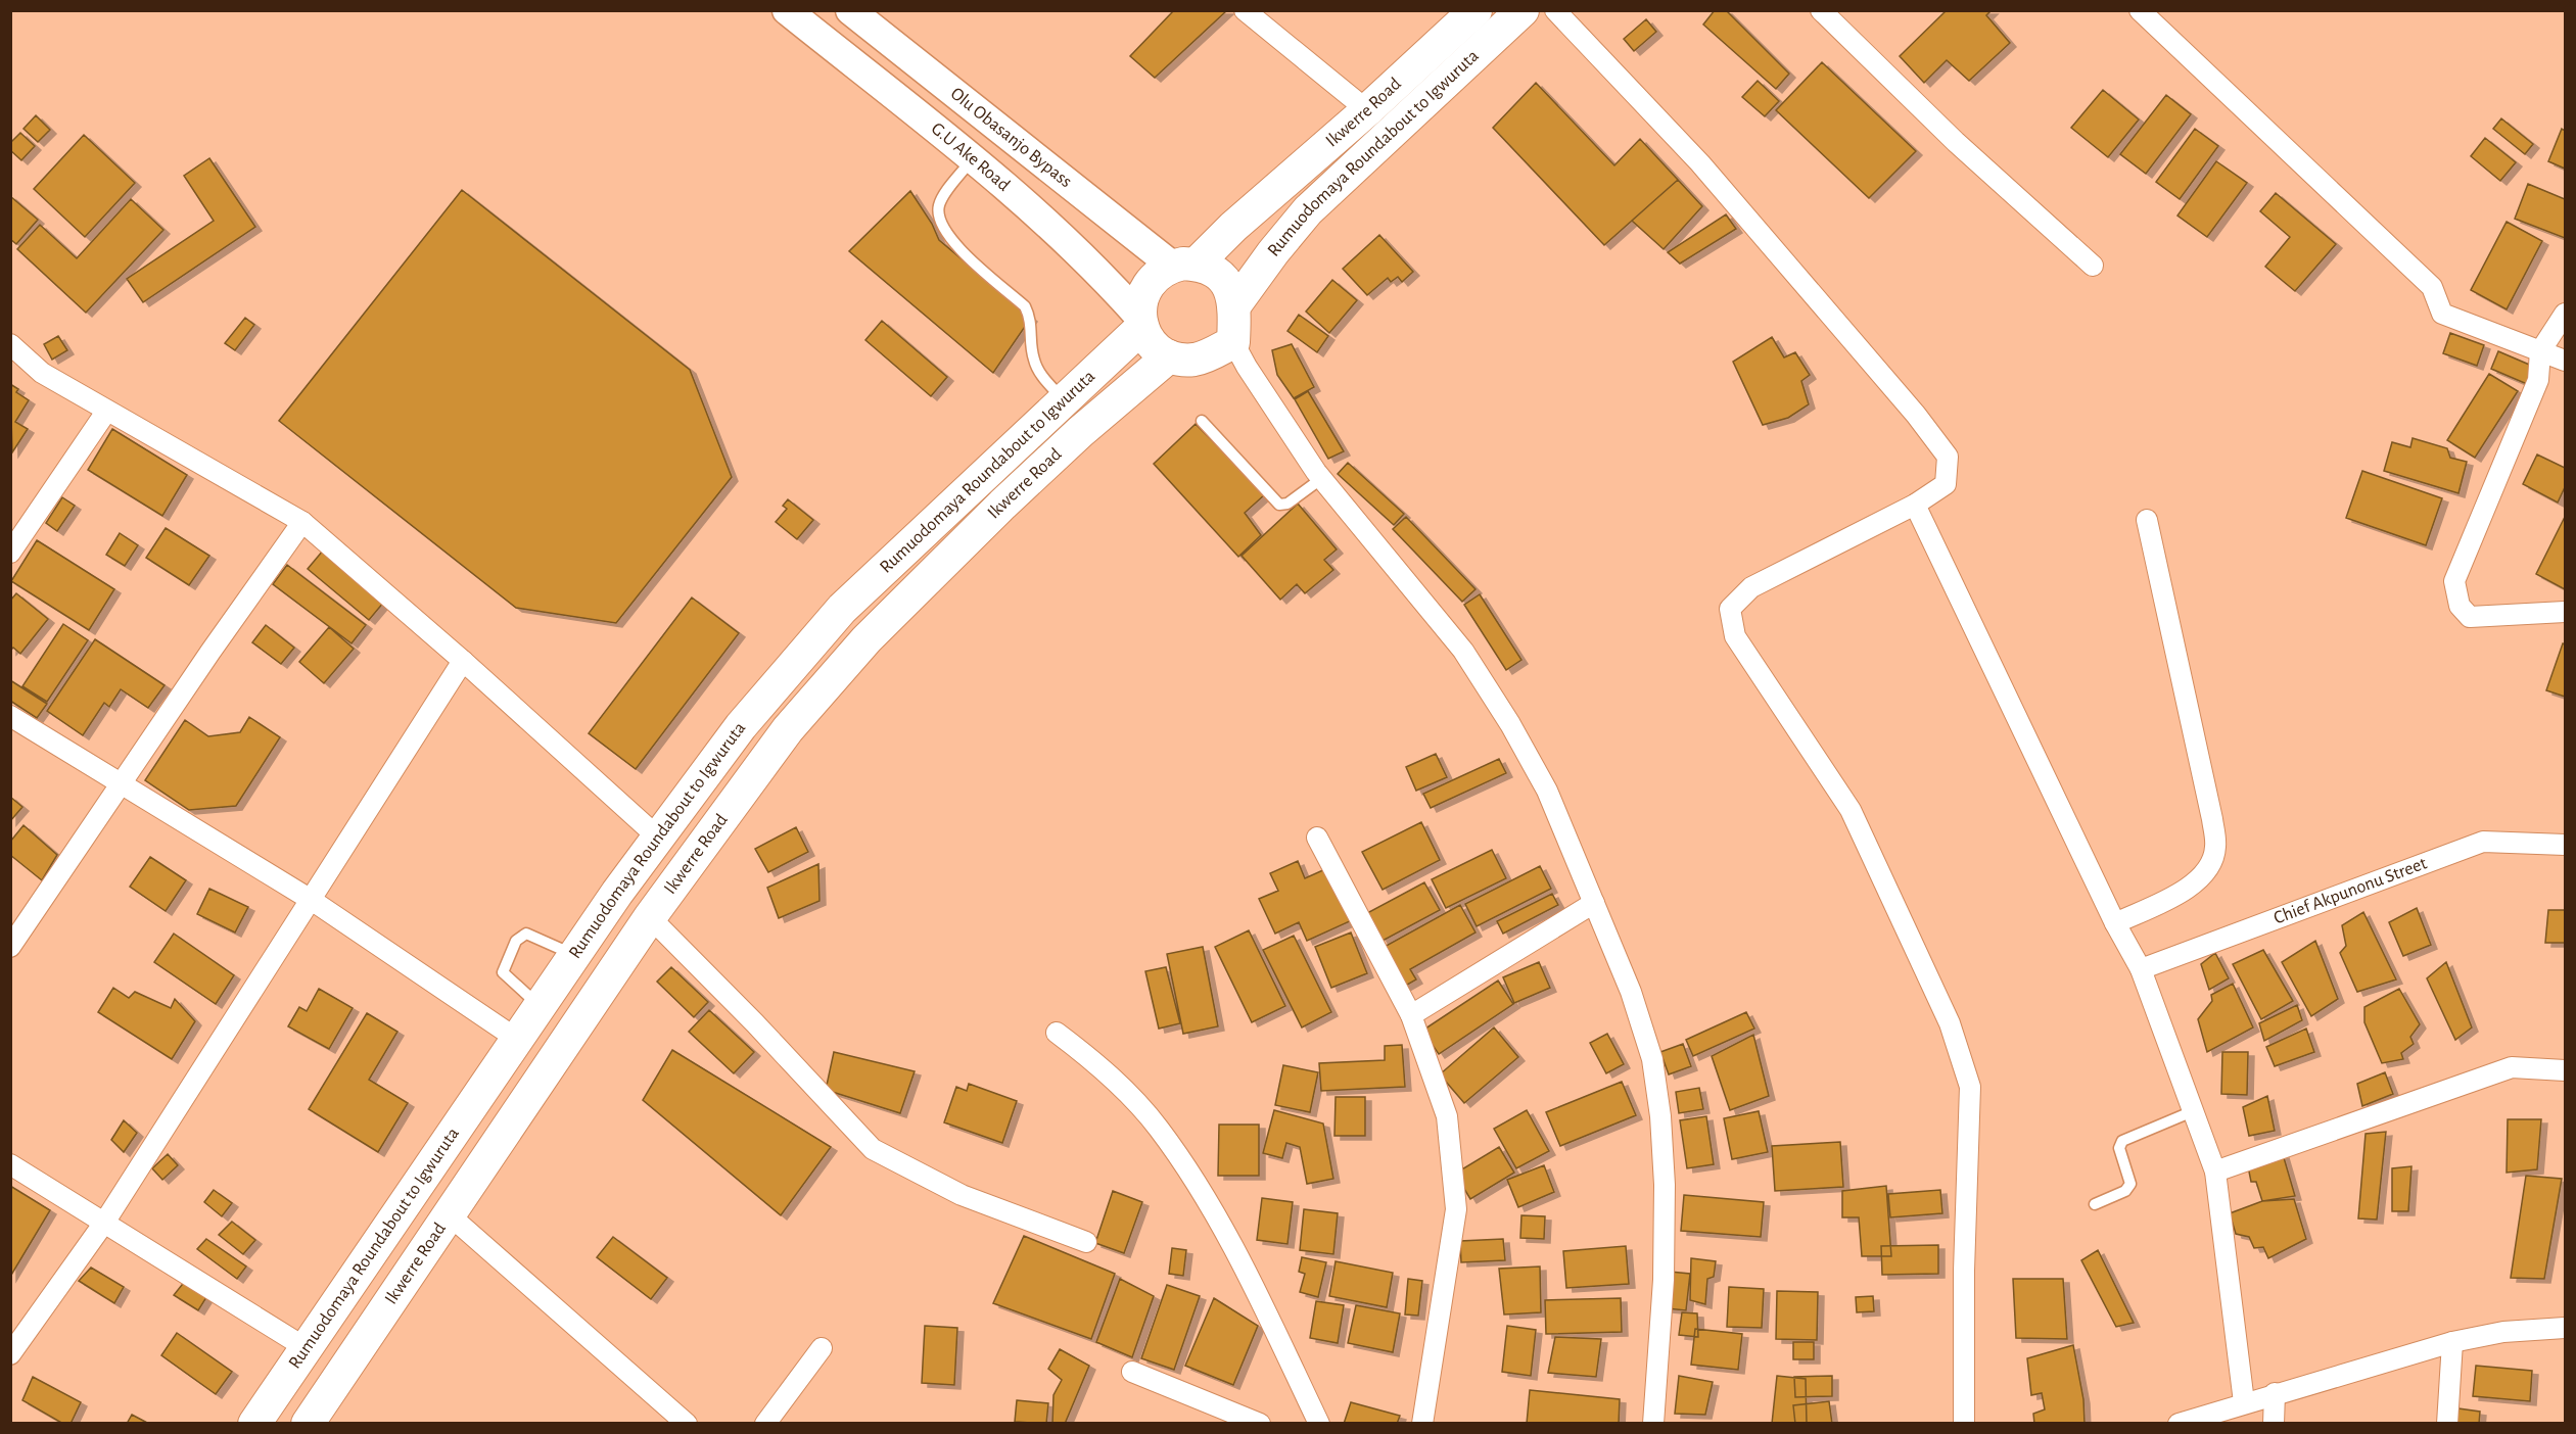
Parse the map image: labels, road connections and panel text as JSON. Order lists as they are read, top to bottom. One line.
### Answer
{"streets":{"main road":["Ikwerre Road","Olu Obasanjo Bypass","Rumuodomaya Roundabout to Igwuruta","G.U Ake Road"],"street":["Chief Akpunonu Street"]},"crossings":[["Ikwerre Road","Olu Obasanjo Bypass"],["Ikwerre Road","Rumuodomaya Roundabout to Igwuruta"],["Ikwerre Road","G.U Ake Road"],["Olu Obasanjo Bypass","Rumuodomaya Roundabout to Igwuruta"],["Olu Obasanjo Bypass","G.U Ake Road"],["Rumuodomaya Roundabout to Igwuruta","G.U Ake Road"]]}
